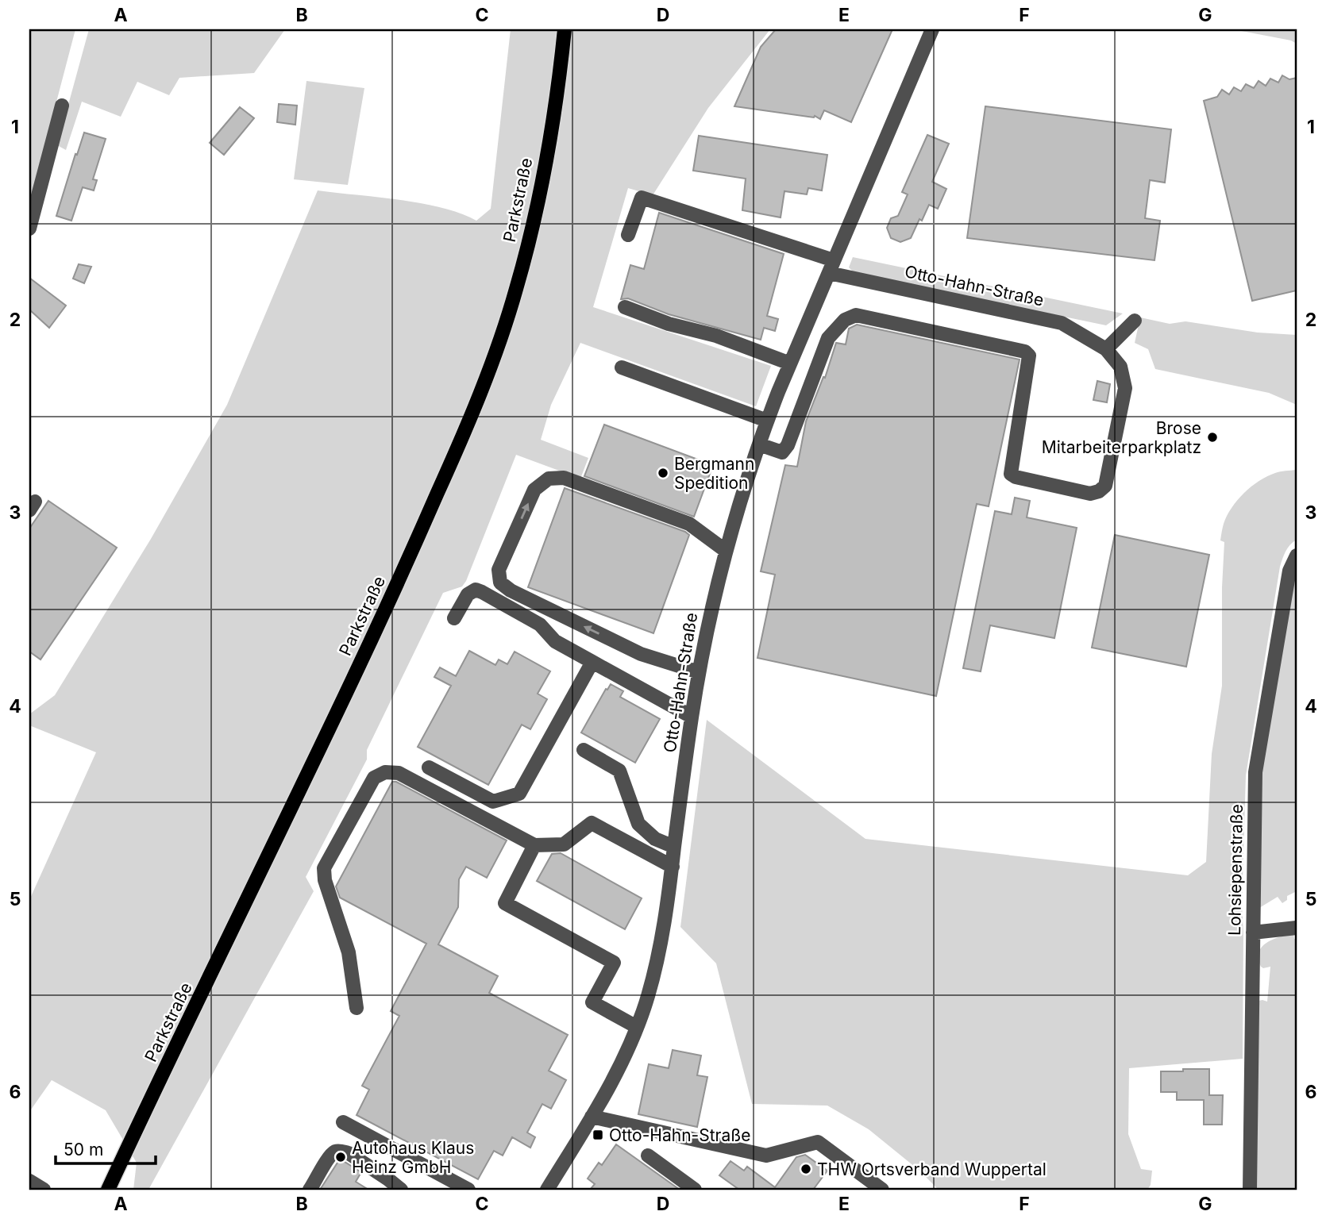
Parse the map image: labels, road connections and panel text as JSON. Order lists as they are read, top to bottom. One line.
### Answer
{"streets":{"main road":["Parkstraße"],"street":["Otto-Hahn-Straße","Lohsiepenstraße"]},"places":{"other":["Brose Mitarbeiterparkplatz","Bergmann Spedition","Autohaus Klaus Heinz GmbH","THW Ortsverband Wuppertal"],"transit":["Otto-Hahn-Straße"]},"scale_bar":"50 m","grid":{"columns":["A","B","C","D","E","F","G"],"rows":["1","2","3","4","5","6"]}}
